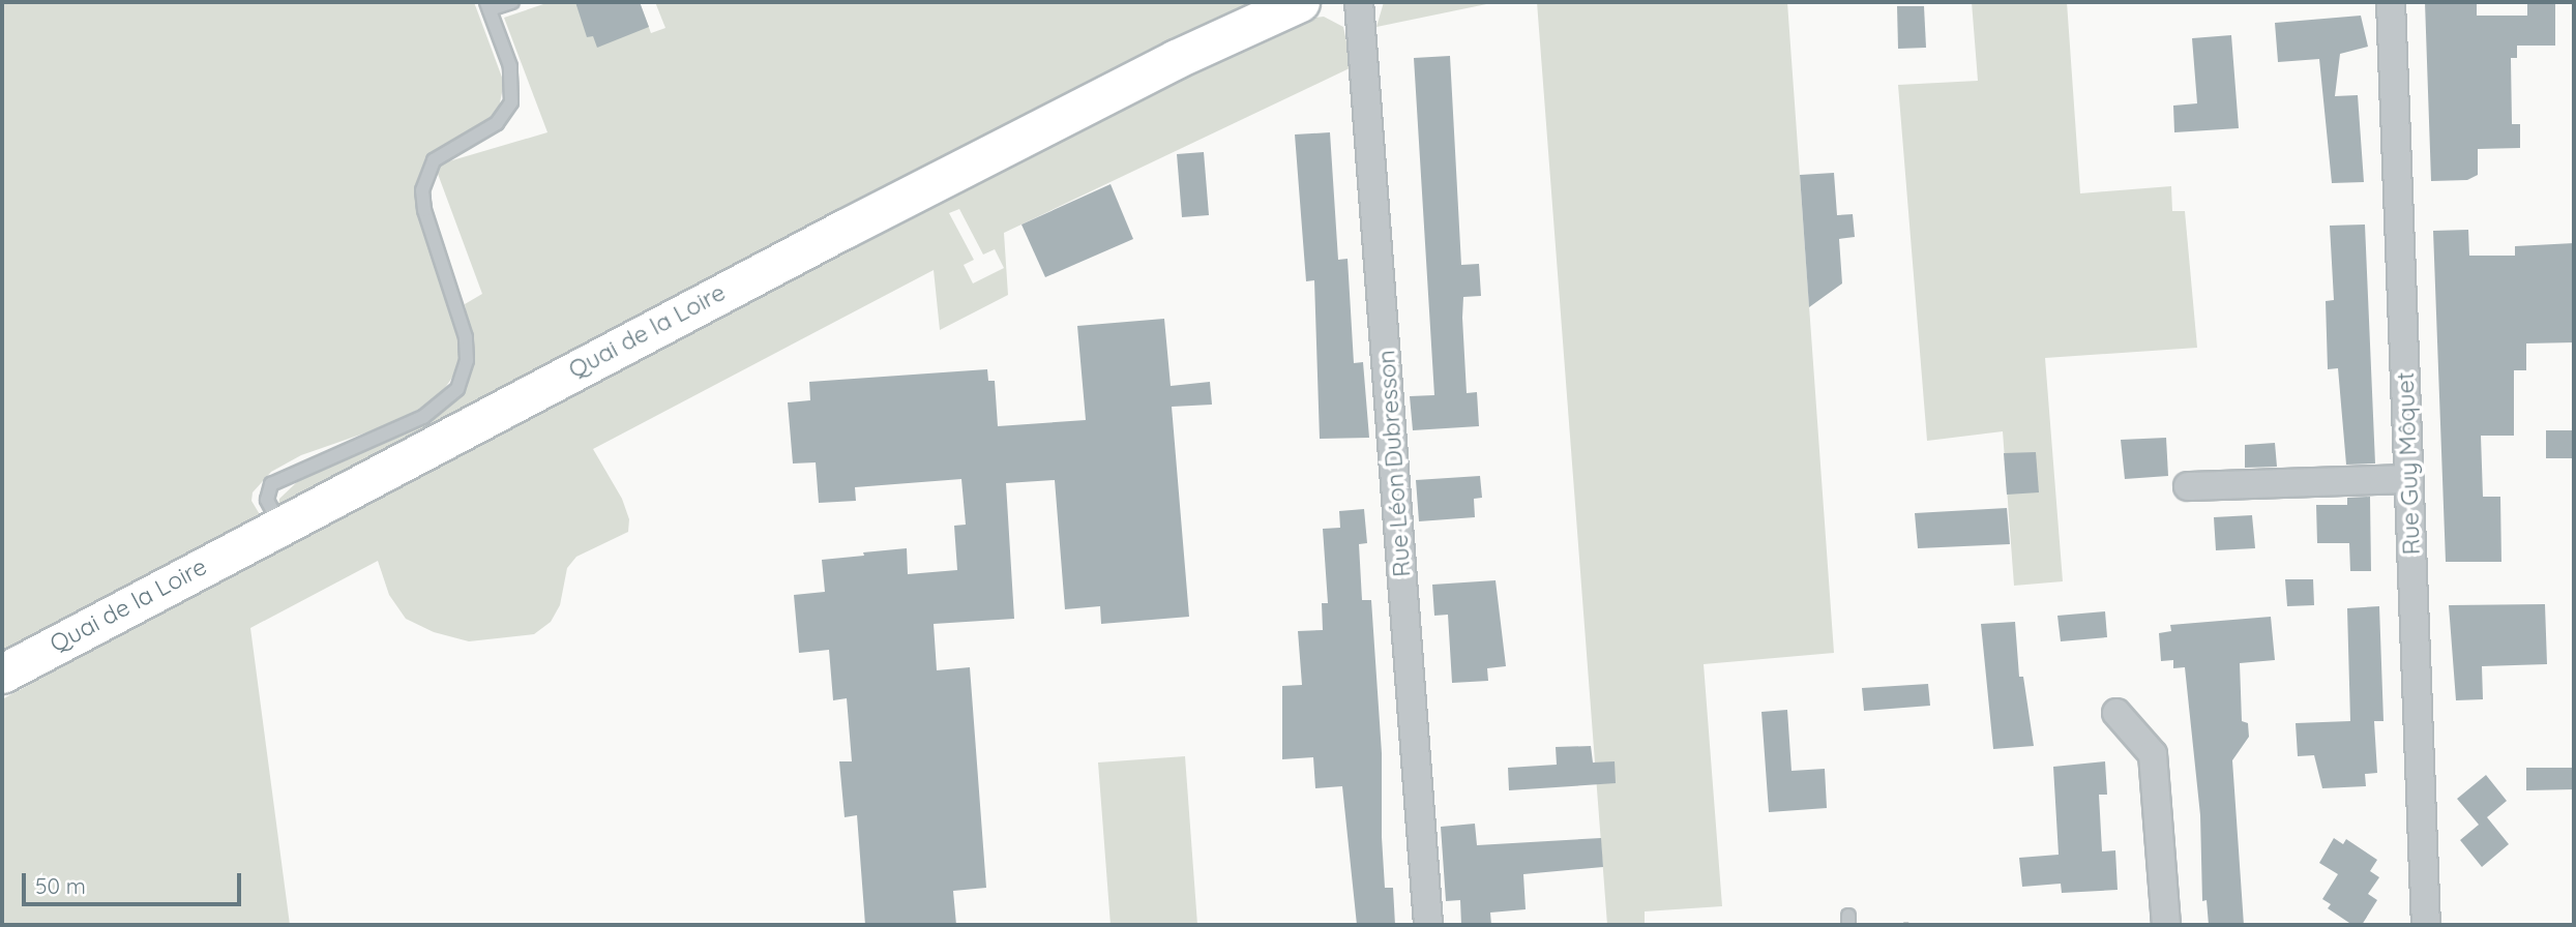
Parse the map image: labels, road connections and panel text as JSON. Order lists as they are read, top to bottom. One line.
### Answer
{"streets":{"main road":["Quai de la Loire"],"street":["Rue Léon Dubresson","Rue Guy Môquet"]},"scale_bar":"50 m"}
